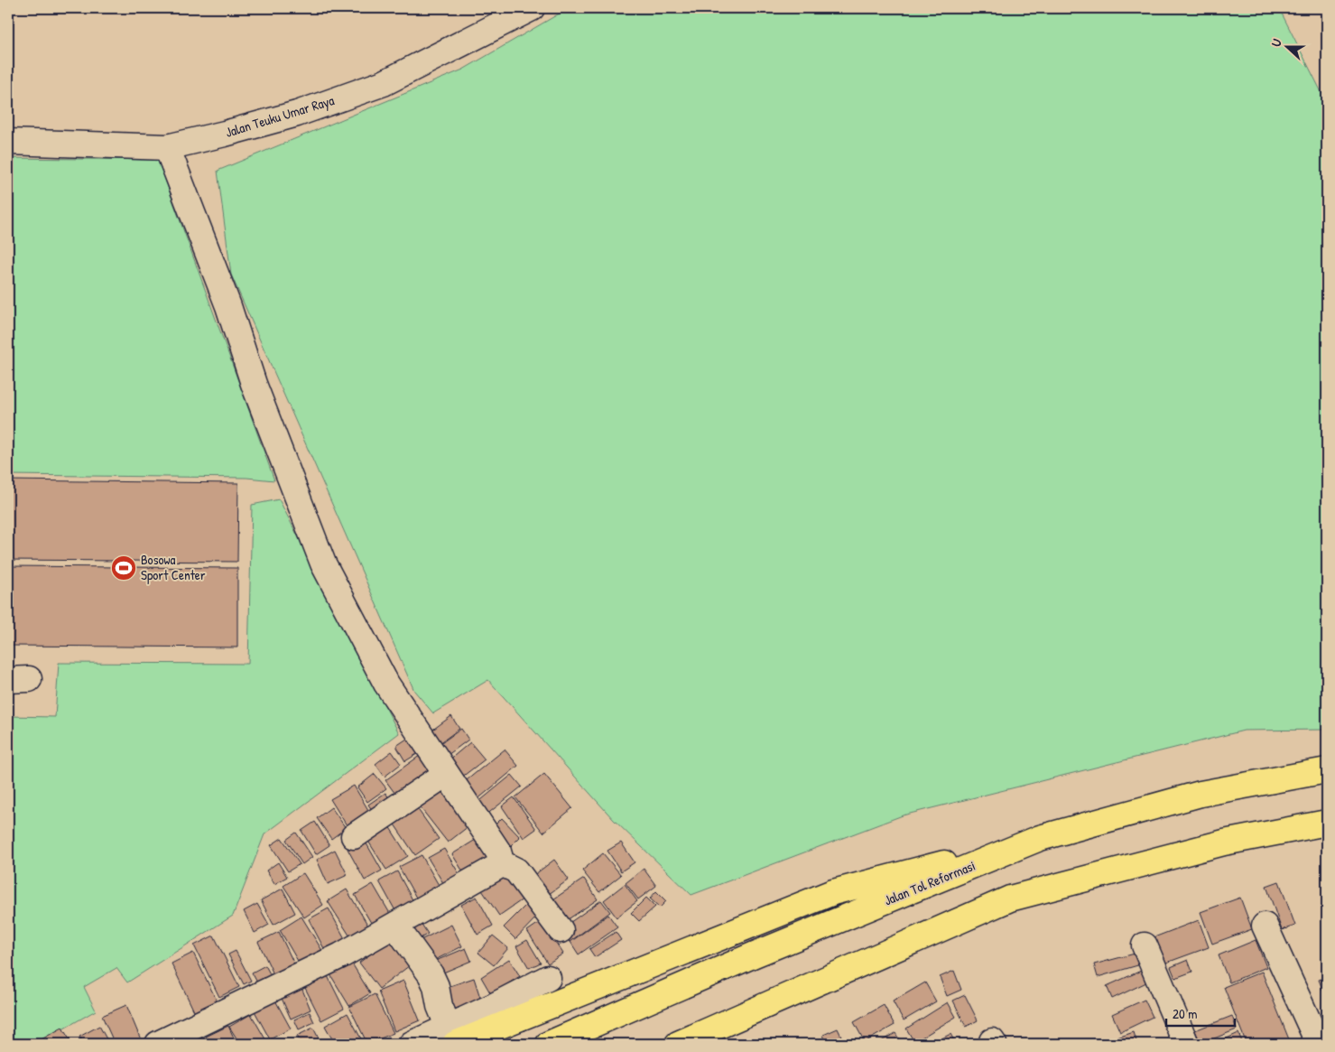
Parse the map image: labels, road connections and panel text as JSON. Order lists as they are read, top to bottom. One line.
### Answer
{"streets":{"highway":["Jalan Tol Reformasi"],"street":["Jalan Teuku Umar Raya"]},"places":{"sports":["Bosowa Sport Center"]},"scale_bar":"20 m","north":"left"}
